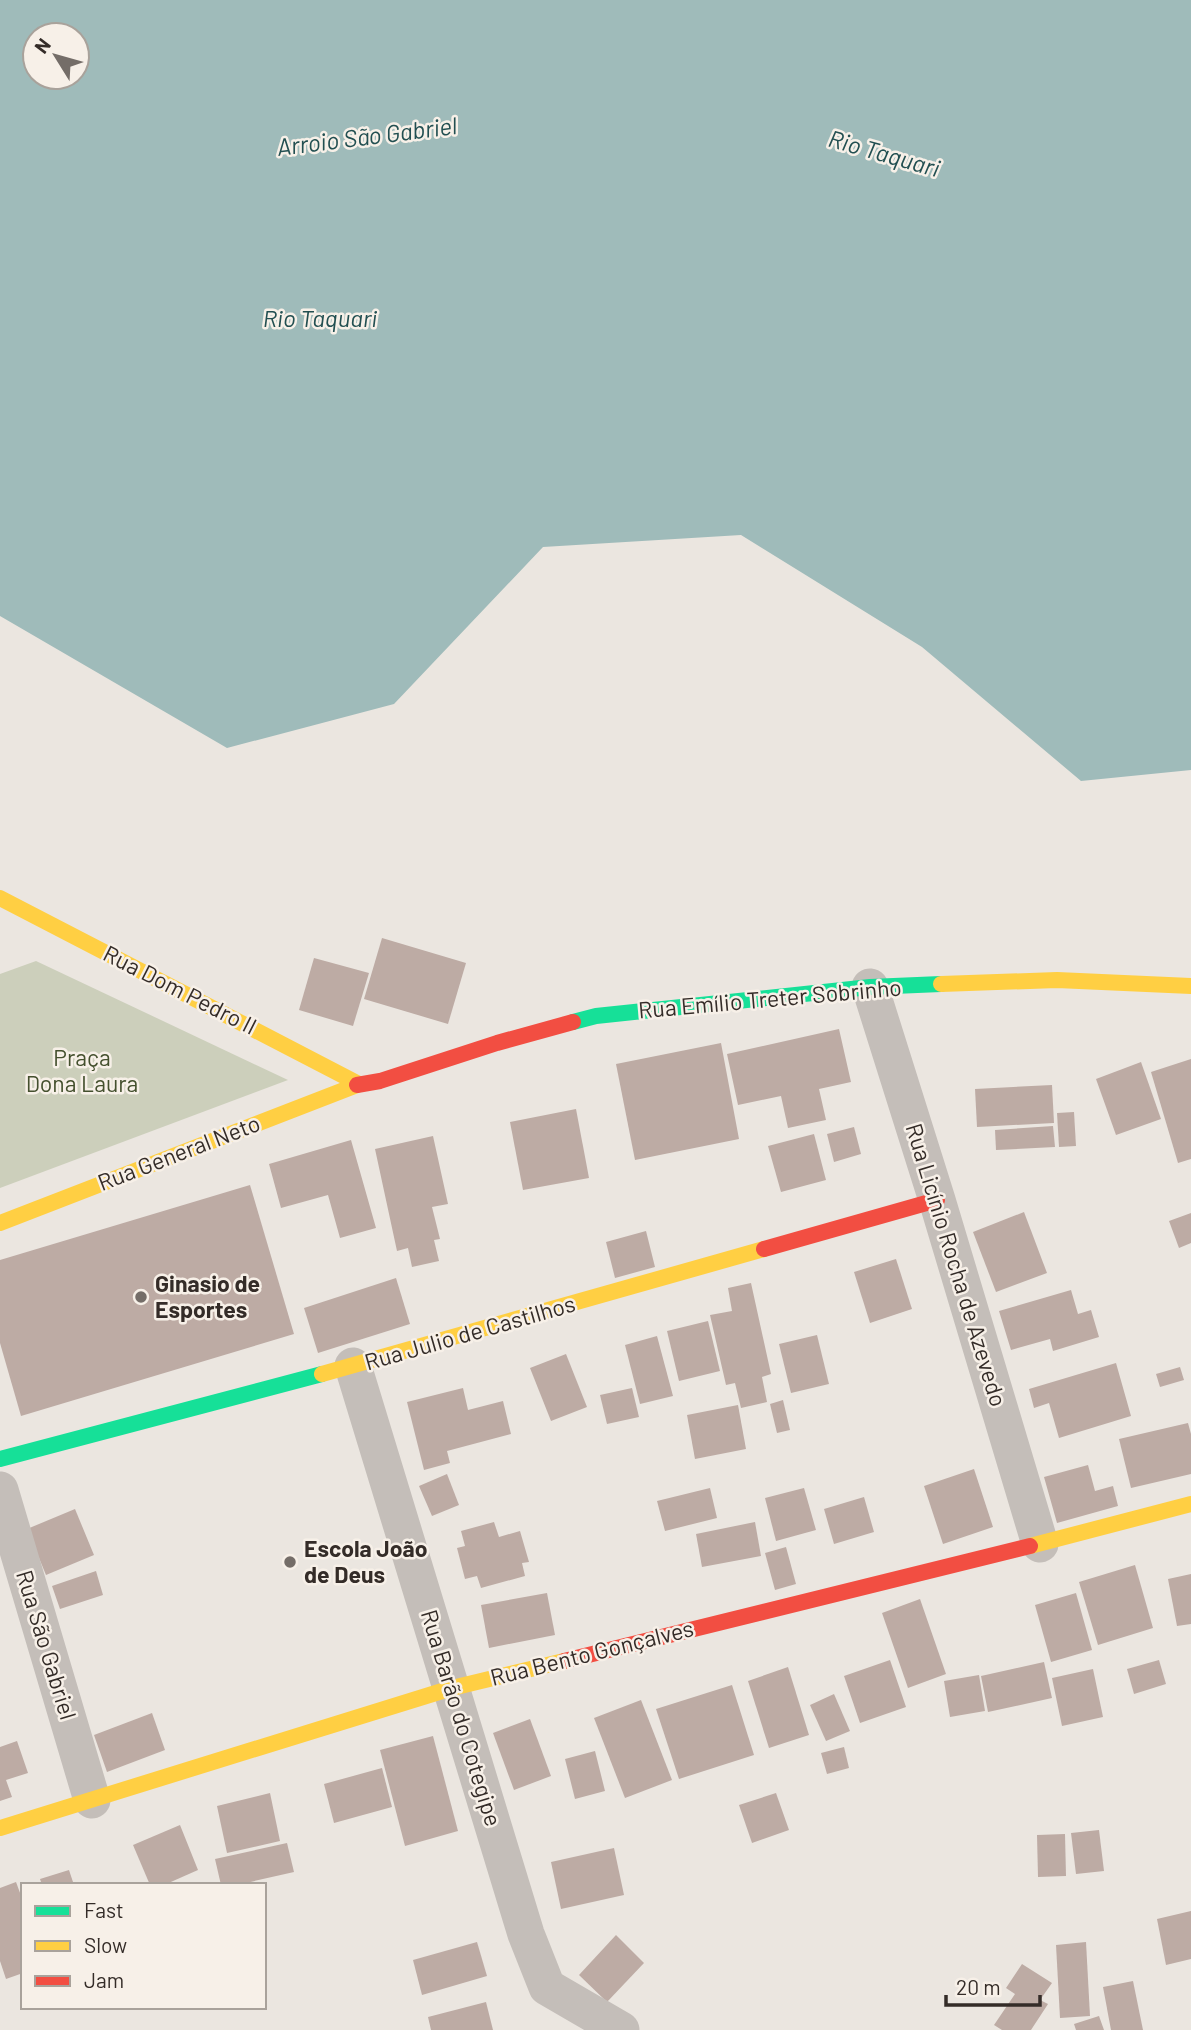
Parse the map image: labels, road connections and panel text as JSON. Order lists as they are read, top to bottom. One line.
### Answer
{"streets":{"street":["Rua Dom Pedro II","Rua Emílio Treter Sobrinho","Rua General Neto","Rua Licínio Rocha de Azevedo","Rua Julio de Castilhos","Rua São Gabriel","Rua Bento Gonçalves","Rua Barão do Cotegipe"]},"crossings":[["Rua Dom Pedro II","Rua Emílio Treter Sobrinho"],["Rua Dom Pedro II","Rua General Neto"],["Rua Emílio Treter Sobrinho","Rua General Neto"],["Rua Emílio Treter Sobrinho","Rua Licínio Rocha de Azevedo"],["Rua Licínio Rocha de Azevedo","Rua Julio de Castilhos"],["Rua Licínio Rocha de Azevedo","Rua Bento Gonçalves"],["Rua Julio de Castilhos","Rua Barão do Cotegipe"],["Rua São Gabriel","Rua Bento Gonçalves"],["Rua Bento Gonçalves","Rua Barão do Cotegipe"]],"water":["Arroio São Gabriel","Rio Taquari"],"parks":["Praça Dona Laura"],"places":["Ginasio de Esportes","Escola João de Deus"],"legend":["Fast","Slow","Jam"],"scale_bar":"20 m","north":"top left"}
